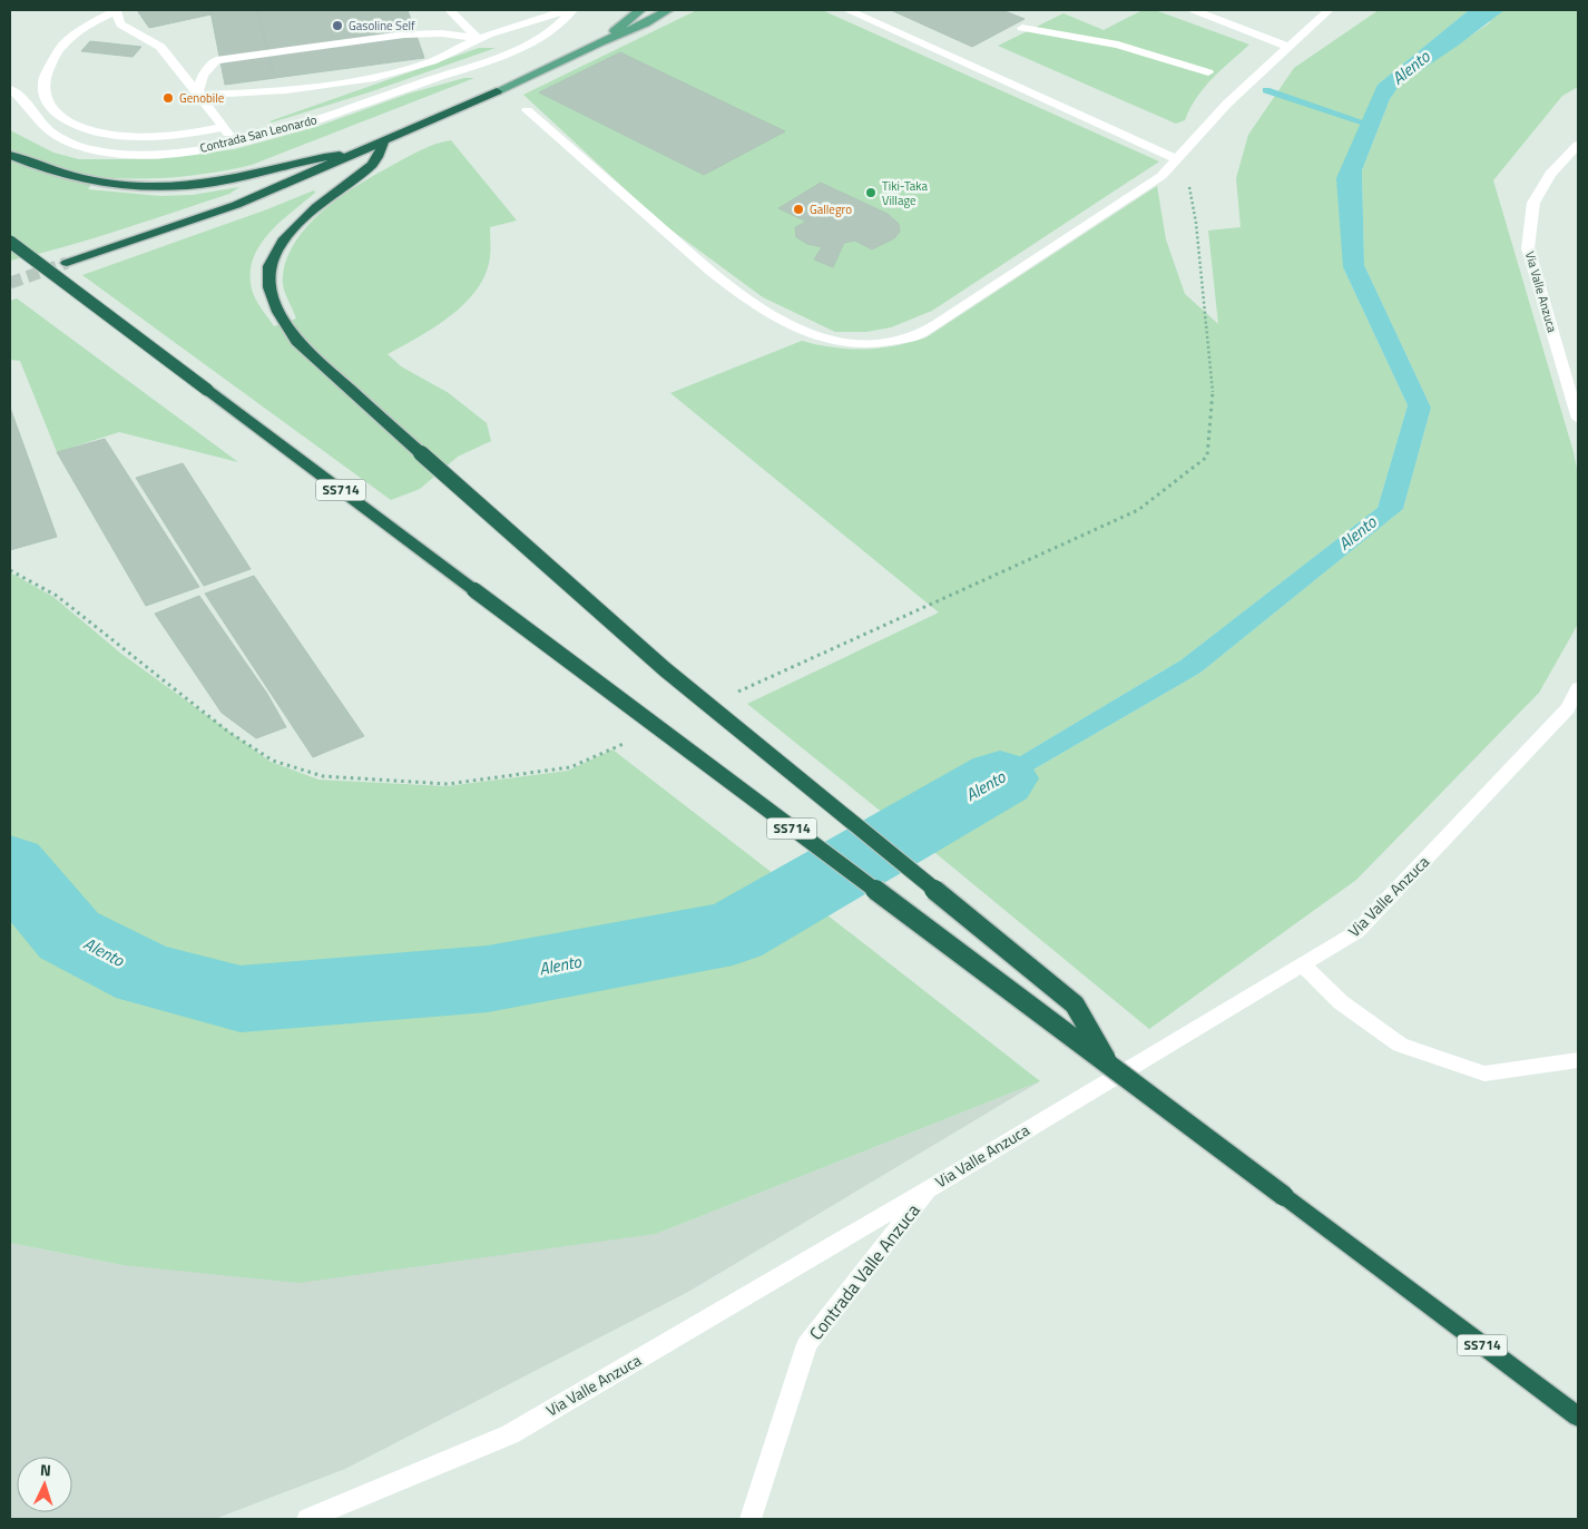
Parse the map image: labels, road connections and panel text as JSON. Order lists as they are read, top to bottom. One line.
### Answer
{"streets":{"highway":["SS714"],"street":["Contrada San Leonardo","Via Valle Anzuca","Contrada Valle Anzuca"]},"crossings":[["Via Valle Anzuca","Contrada Valle Anzuca"]],"water":["Alento"],"places":["Gasoline Self","Genobile","Tiki-Taka Village","Gallegro"],"north":"top"}
